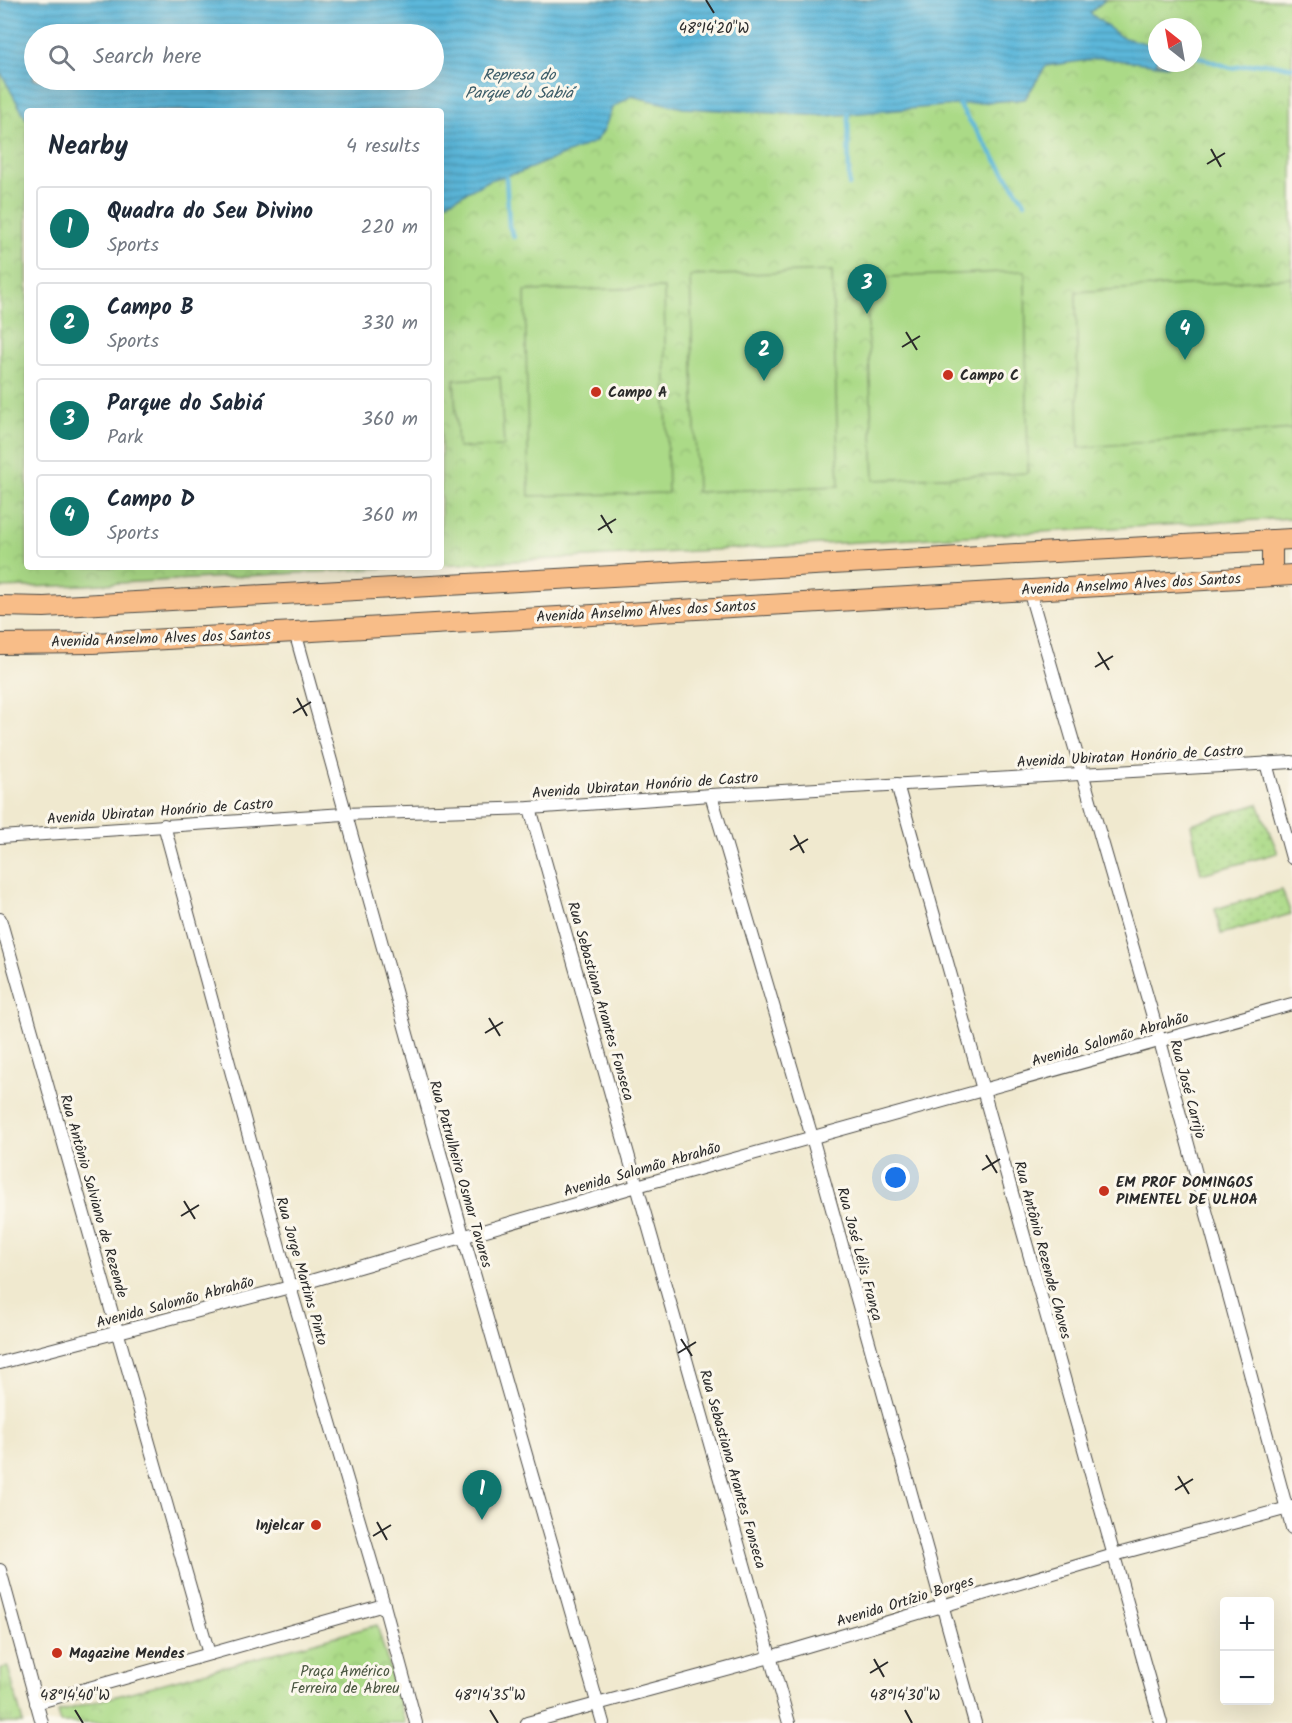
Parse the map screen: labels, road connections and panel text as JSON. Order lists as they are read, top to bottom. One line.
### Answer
{"streets":{"main road":["Avenida Anselmo Alves dos Santos"],"street":["Avenida Ubiratan Honório de Castro","Rua Sebastiana Arantes Fonseca","Avenida Salomão Abrahão","Rua José Carrijo","Rua Patrulheiro Osmar Tavares","Rua Antônio Salviano de Rezende","Rua Antônio Rezende Chaves","Rua José Lélis França","Rua Jorge Martins Pinto","Avenida Ortízio Borges"]},"crossings":[["Avenida Anselmo Alves dos Santos","Rua José Carrijo"],["Avenida Anselmo Alves dos Santos","Rua Patrulheiro Osmar Tavares"],["Avenida Ubiratan Honório de Castro","Rua Sebastiana Arantes Fonseca"],["Avenida Ubiratan Honório de Castro","Rua José Carrijo"],["Avenida Ubiratan Honório de Castro","Rua Patrulheiro Osmar Tavares"],["Avenida Ubiratan Honório de Castro","Rua Antônio Rezende Chaves"],["Avenida Ubiratan Honório de Castro","Rua José Lélis França"],["Avenida Ubiratan Honório de Castro","Rua Jorge Martins Pinto"],["Rua Sebastiana Arantes Fonseca","Avenida Salomão Abrahão"],["Rua Sebastiana Arantes Fonseca","Avenida Ortízio Borges"],["Avenida Salomão Abrahão","Rua José Carrijo"],["Avenida Salomão Abrahão","Rua Patrulheiro Osmar Tavares"],["Avenida Salomão Abrahão","Rua Antônio Salviano de Rezende"],["Avenida Salomão Abrahão","Rua Antônio Rezende Chaves"],["Avenida Salomão Abrahão","Rua José Lélis França"],["Avenida Salomão Abrahão","Rua Jorge Martins Pinto"],["Rua José Carrijo","Avenida Ortízio Borges"],["Rua Patrulheiro Osmar Tavares","Avenida Ortízio Borges"],["Rua Antônio Rezende Chaves","Avenida Ortízio Borges"],["Rua José Lélis França","Avenida Ortízio Borges"]],"water":["Represa do Parque do Sabiá"],"parks":["Praça Américo Ferreira de Abreu"],"places":["Campo C","Campo A","EM PROF DOMINGOS PIMENTEL DE ULHOA","Injelcar","Magazine Mendes"],"north":"top left","page":{"search":"Search here","heading":["Nearby","4 results"],"list":[{"mark":"1","name":"Quadra do Seu Divino","note":"Sports","value":"220 m"},{"mark":"2","name":"Campo B","note":"Sports","value":"330 m"},{"mark":"3","name":"Parque do Sabiá","note":"Park","value":"360 m"},{"mark":"4","name":"Campo D","note":"Sports","value":"360 m"}],"pins":["3","4","2","1"],"map_buttons":["+","−"]},"coordinates":["48°14'20\"W","48°14'40\"W","48°14'35\"W","48°14'30\"W"]}
